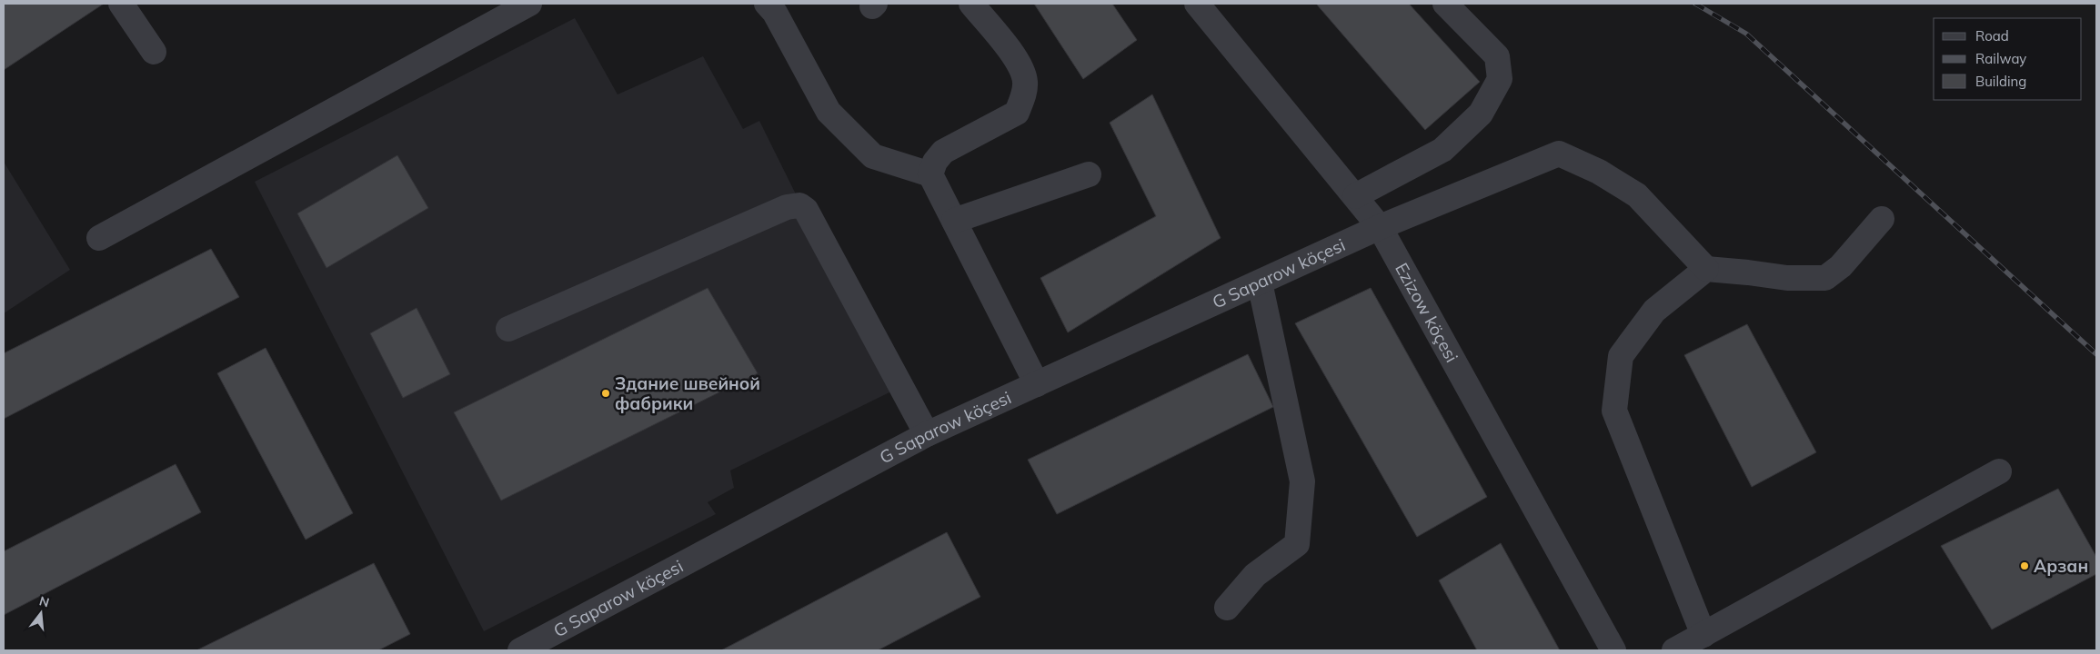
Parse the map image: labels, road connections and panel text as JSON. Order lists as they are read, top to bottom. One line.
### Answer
{"streets":{"street":["G Saparow köçesi","Ezizow köçesi"]},"crossings":[["G Saparow köçesi","Ezizow köçesi"]],"places":["Здание швейной фабрики","Арзан"],"legend":["Road","Railway","Building"],"north":"top"}
